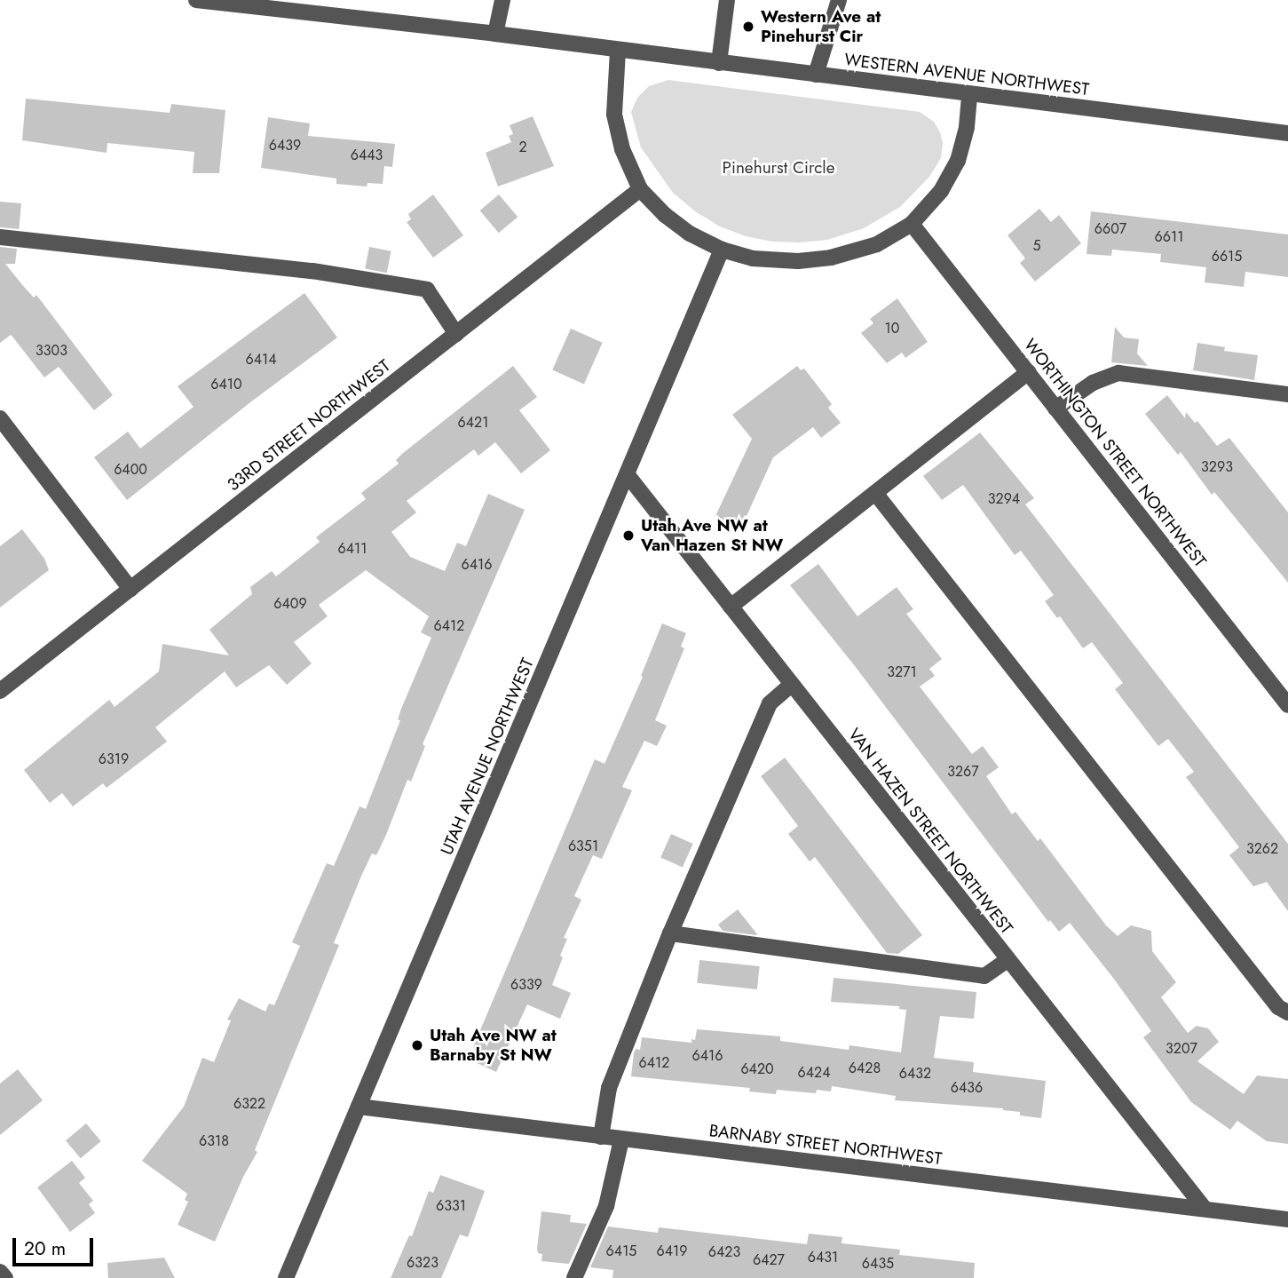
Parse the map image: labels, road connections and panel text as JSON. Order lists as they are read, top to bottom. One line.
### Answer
{"streets":{"street":["WESTERN AVENUE NORTHWEST","33RD STREET NORTHWEST","WORTHINGTON STREET NORTHWEST","UTAH AVENUE NORTHWEST","VAN HAZEN STREET NORTHWEST","BARNABY STREET NORTHWEST"]},"crossings":[["UTAH AVENUE NORTHWEST","VAN HAZEN STREET NORTHWEST"],["UTAH AVENUE NORTHWEST","BARNABY STREET NORTHWEST"],["VAN HAZEN STREET NORTHWEST","BARNABY STREET NORTHWEST"]],"parks":["Pinehurst Circle"],"places":["Western Ave at Pinehurst Cir","Utah Ave NW at Van Hazen St NW","Utah Ave NW at Barnaby St NW"],"house_numbers":["6439","2","6443","6607","6611","5","6615","10","3303","6414","6410","6421","3293","6400","3294","6411","6416","6409","6412","3271","6319","3267","6351","3262","6339","3207","6416","6412","6428","6420","6424","6432","6436","6322","6318","6331","6415","6419","6423","6431","6427","6323","6435"],"scale_bar":"20 m"}
